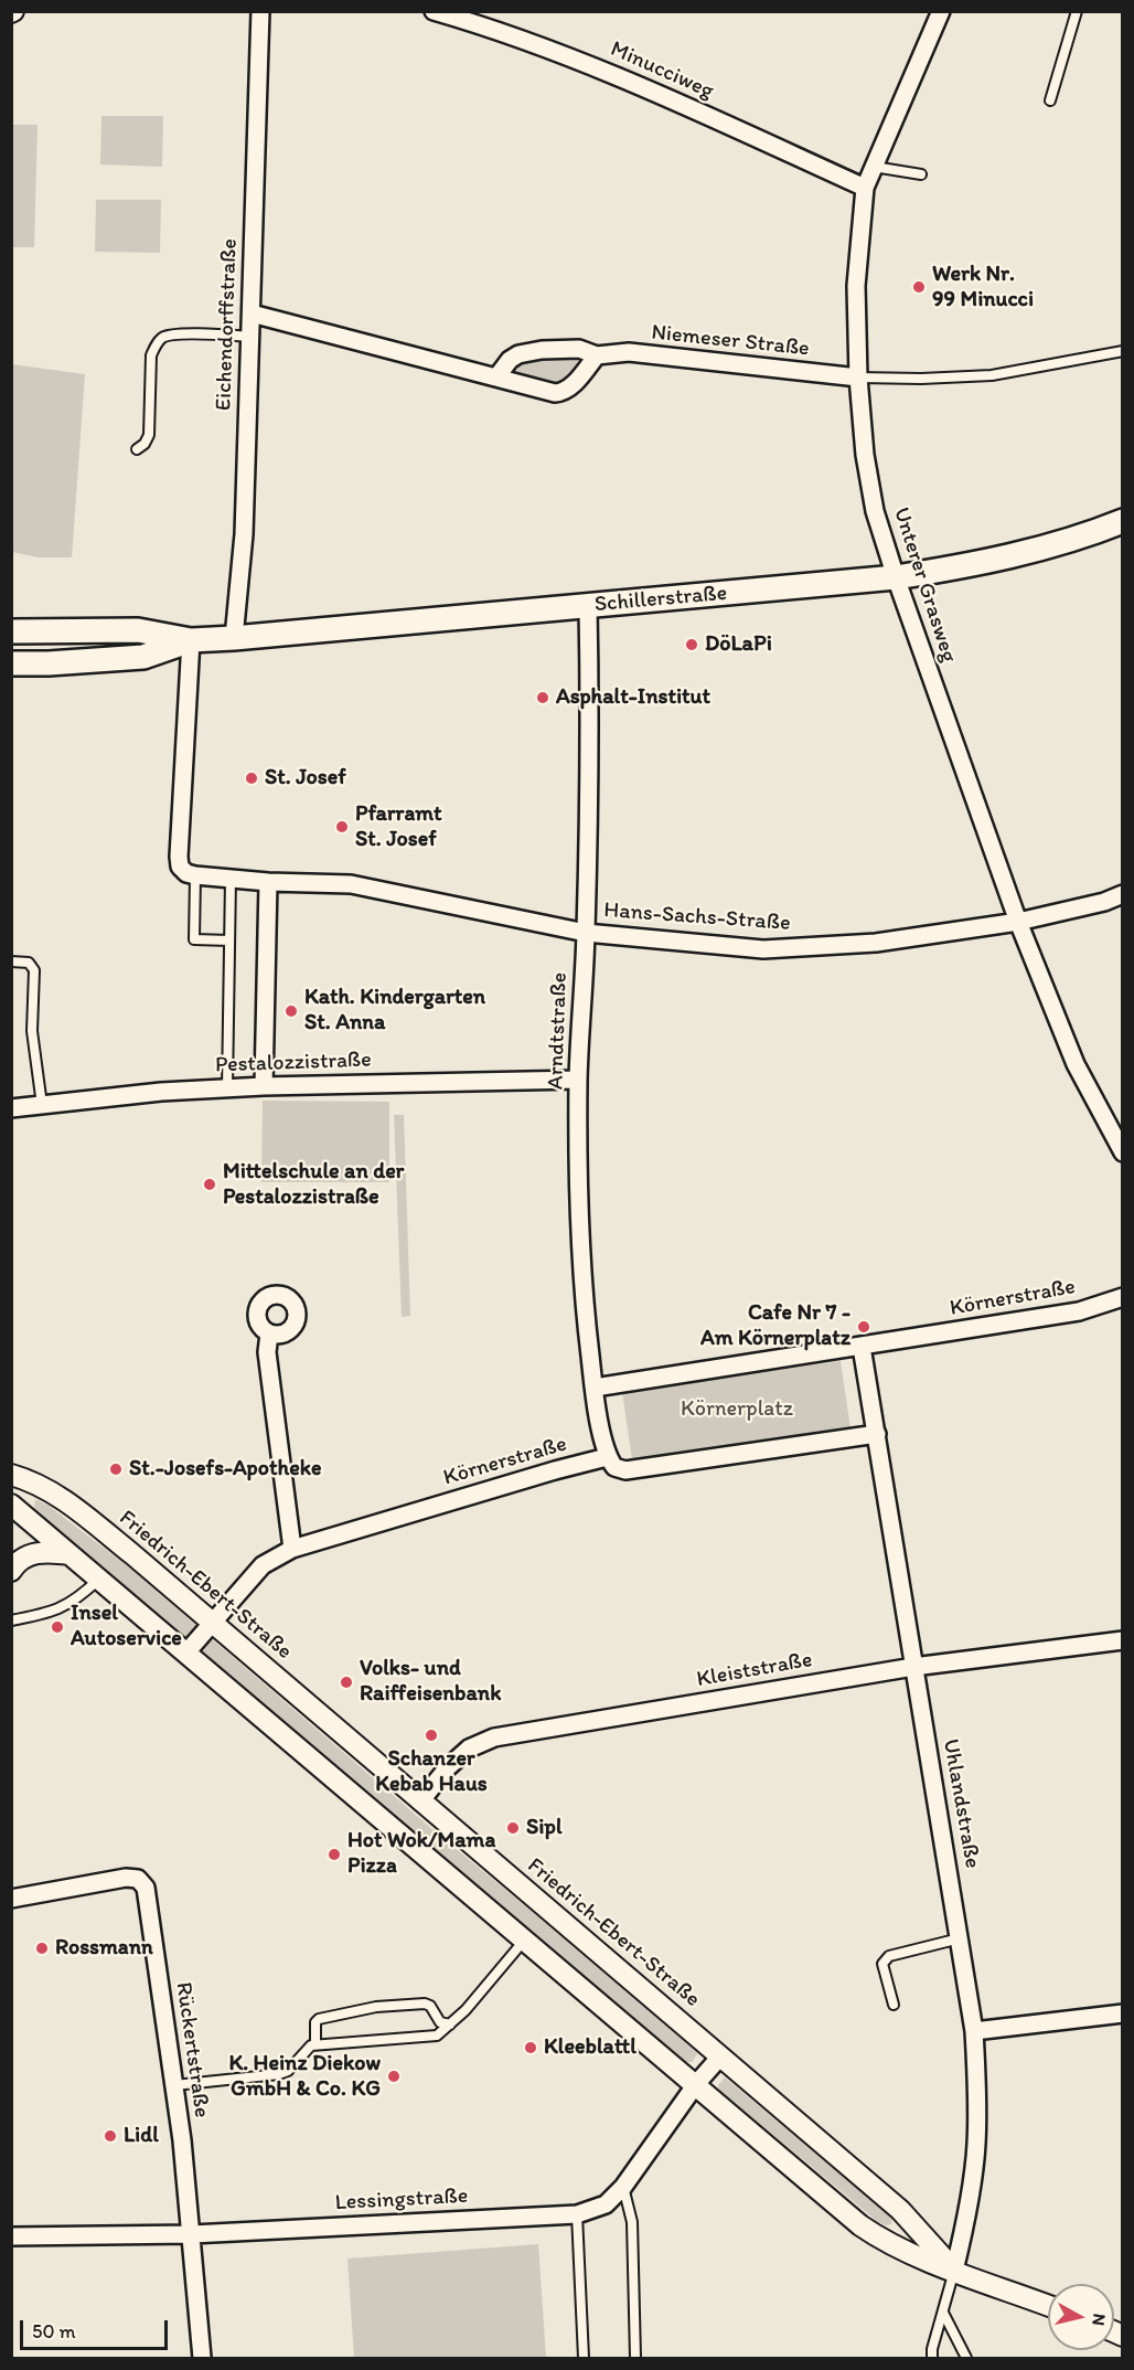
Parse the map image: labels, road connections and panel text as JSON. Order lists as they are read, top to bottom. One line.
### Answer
{"streets":{"main road":["Schillerstraße"],"street":["Minucciweg","Eichendorffstraße","Niemeser Straße","Unterer Grasweg","Hans-Sachs-Straße","Arndtstraße","Pestalozzistraße","Körnerstraße","Friedrich-Ebert-Straße","Kleiststraße","Uhlandstraße","Rückertstraße","Lessingstraße"]},"crossings":[["Minucciweg","Unterer Grasweg"],["Eichendorffstraße","Schillerstraße"],["Niemeser Straße","Unterer Grasweg"],["Unterer Grasweg","Schillerstraße"],["Unterer Grasweg","Hans-Sachs-Straße"],["Schillerstraße","Arndtstraße"],["Hans-Sachs-Straße","Arndtstraße"],["Arndtstraße","Pestalozzistraße"],["Arndtstraße","Körnerstraße"],["Körnerstraße","Friedrich-Ebert-Straße"],["Körnerstraße","Uhlandstraße"],["Friedrich-Ebert-Straße","Kleiststraße"],["Friedrich-Ebert-Straße","Uhlandstraße"],["Friedrich-Ebert-Straße","Lessingstraße"],["Kleiststraße","Uhlandstraße"],["Rückertstraße","Lessingstraße"]],"parks":["Körnerplatz"],"places":["Werk Nr. 99 Minucci","DöLaPi","Asphalt-Institut","St. Josef","Pfarramt St. Josef","Kath. Kindergarten St. Anna","Mittelschule an der Pestalozzistraße","Cafe Nr 7 - Am Körnerplatz","St.-Josefs-Apotheke","Insel Autoservice","Volks- und Raiffeisenbank","Schanzer Kebab Haus","Sipl","Hot Wok/Mama Pizza","Rossmann","Kleeblattl","K. Heinz Diekow GmbH & Co. KG","Lidl"],"scale_bar":"50 m","north":"right"}
